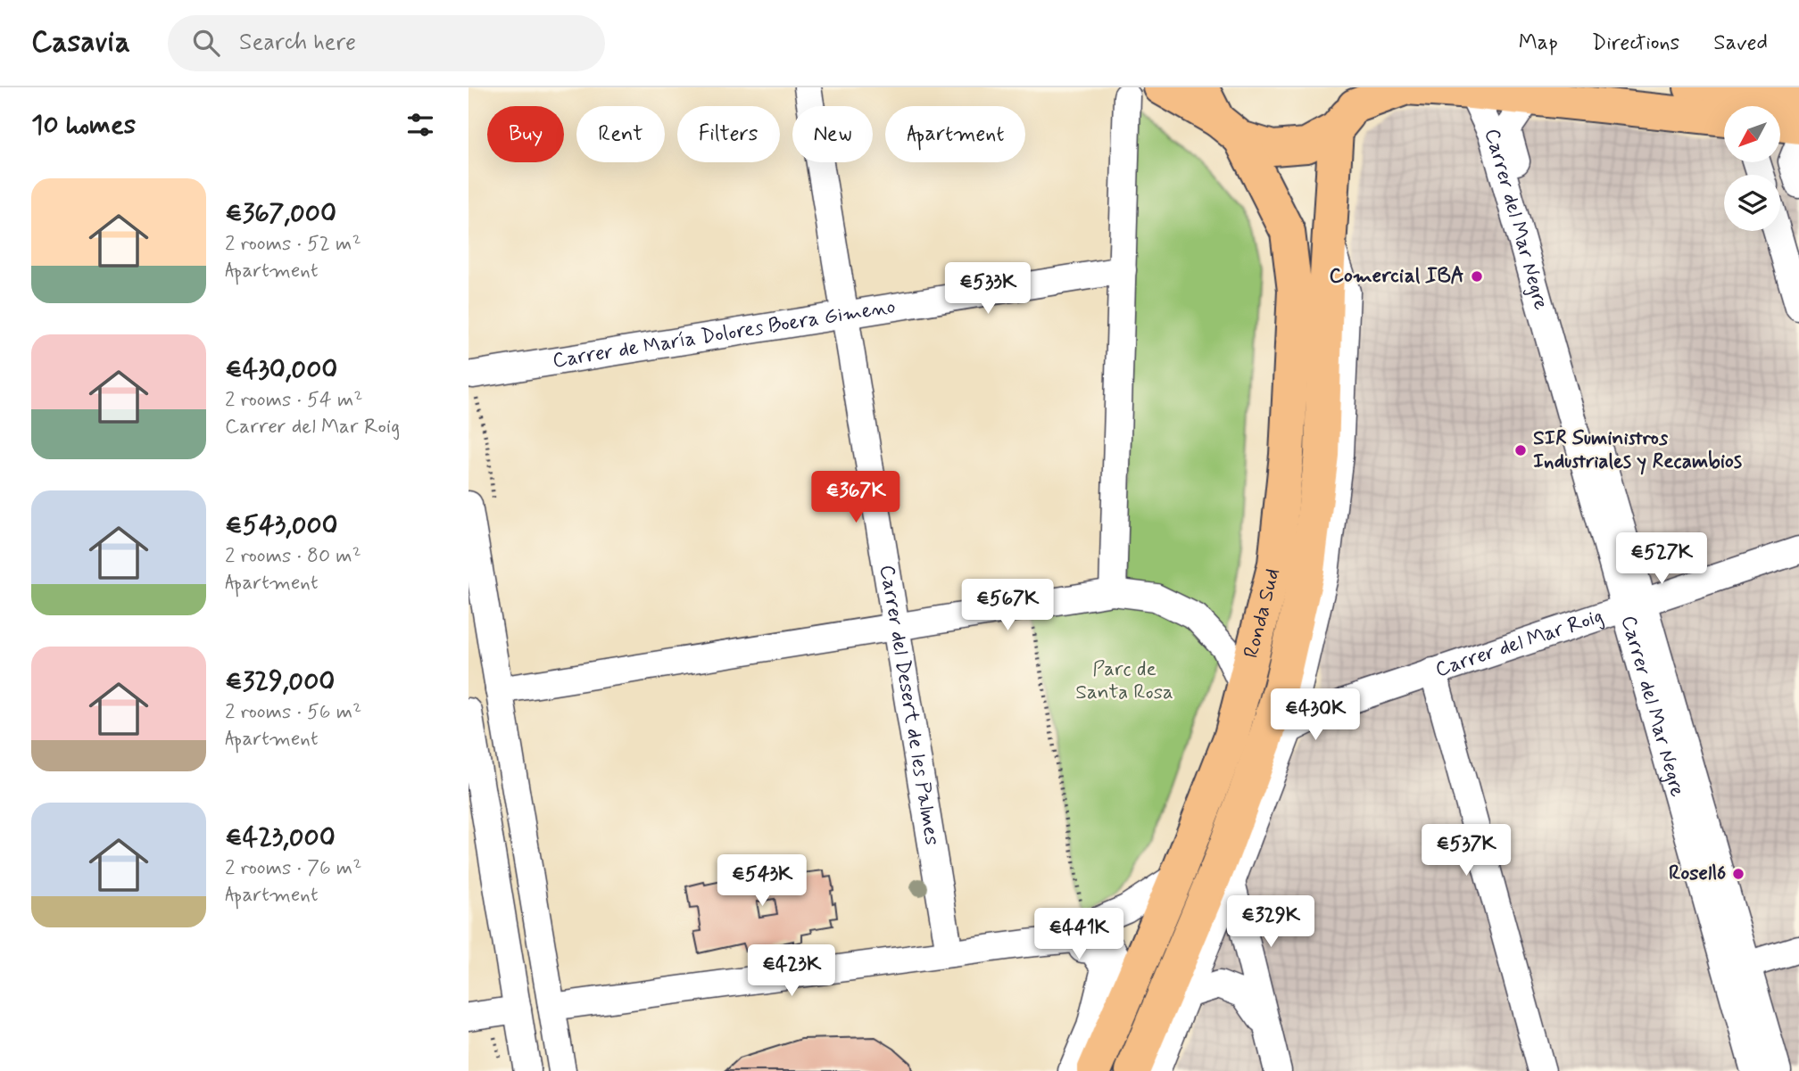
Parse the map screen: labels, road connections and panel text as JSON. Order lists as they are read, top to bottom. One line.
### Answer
{"streets":{"main road":["Ronda Sud"],"street":["Carrer del Mar Negre","Carrer de María Dolores Boera Gimeno","Carrer del Mar Roig","Carrer del Desert de les Palmes"]},"crossings":[["Carrer del Mar Negre","Carrer del Mar Roig"],["Carrer de María Dolores Boera Gimeno","Carrer del Desert de les Palmes"],["Ronda Sud","Carrer del Mar Roig"]],"parks":["Parc de Santa Rosa"],"places":["Comercial IBA","SIR Suministros Industriales y Recambios","Roselló"],"north":"bottom left","page":{"header":"Casavia","search":"Search here","nav":["Map","Directions","Saved"],"heading":"10 homes","chip":["Buy","Rent","Filters","New","Apartment"],"list":[{"name":"€367,000","note":"2 rooms · 52 m² · Apartment"},{"name":"€430,000","note":"2 rooms · 54 m² · Carrer del Mar Roig"},{"name":"€543,000","note":"2 rooms · 80 m² · Apartment"},{"name":"€329,000","note":"2 rooms · 56 m² · Apartment"},{"name":"€423,000","note":"2 rooms · 76 m² · Apartment"}],"price":["€533K","€367K","€527K","€567K","€430K","€537K","€543K","€329K","€441K","€423K"]}}
